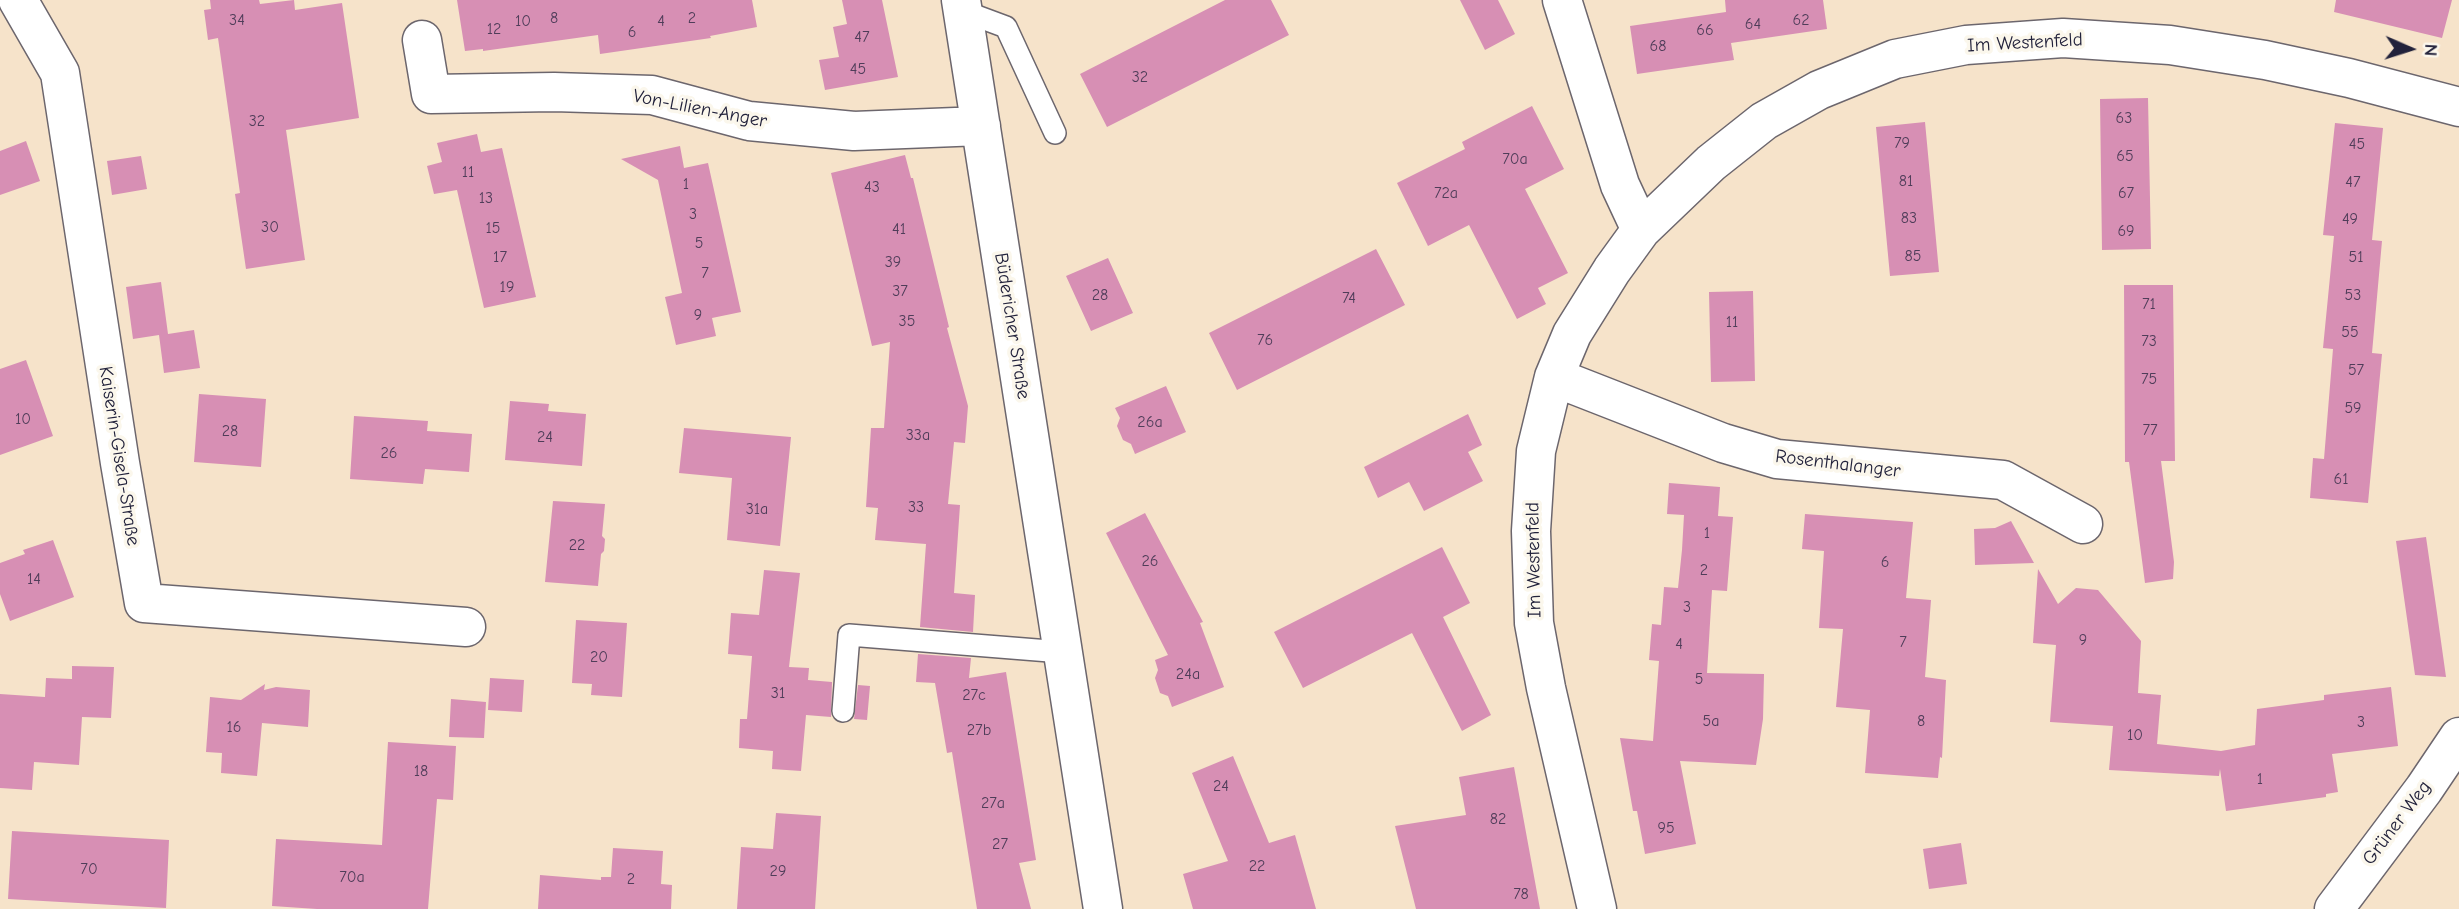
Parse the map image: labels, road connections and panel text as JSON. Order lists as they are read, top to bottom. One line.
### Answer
{"streets":{"street":["Im Westenfeld","Von-Lilien-Anger","Büdericher Straße","Kaiserin-Gisela-Straße","Rosenthalanger","Grüner Weg"]},"crossings":[["Im Westenfeld","Rosenthalanger"],["Von-Lilien-Anger","Büdericher Straße"]],"house_numbers":["8","2","34","62","10","4","64","12","66","6","47","68","45","32","63","32","79","45","65","70a","11","81","47","1","43","72a","67","13","3","83","49","30","15","41","69","5","85","17","51","39","7","19","37","28","53","74","71","9","35","11","55","76","73","57","75","59","10","26a","77","28","33a","24","26","61","33","31a","1","22","26","6","2","14","3","9","7","4","20","24a","5","31","27c","5a","8","3","16","27b","10","18","1","24","27a","82","95","27","22","70","29","70a","2","78"],"north":"right"}
